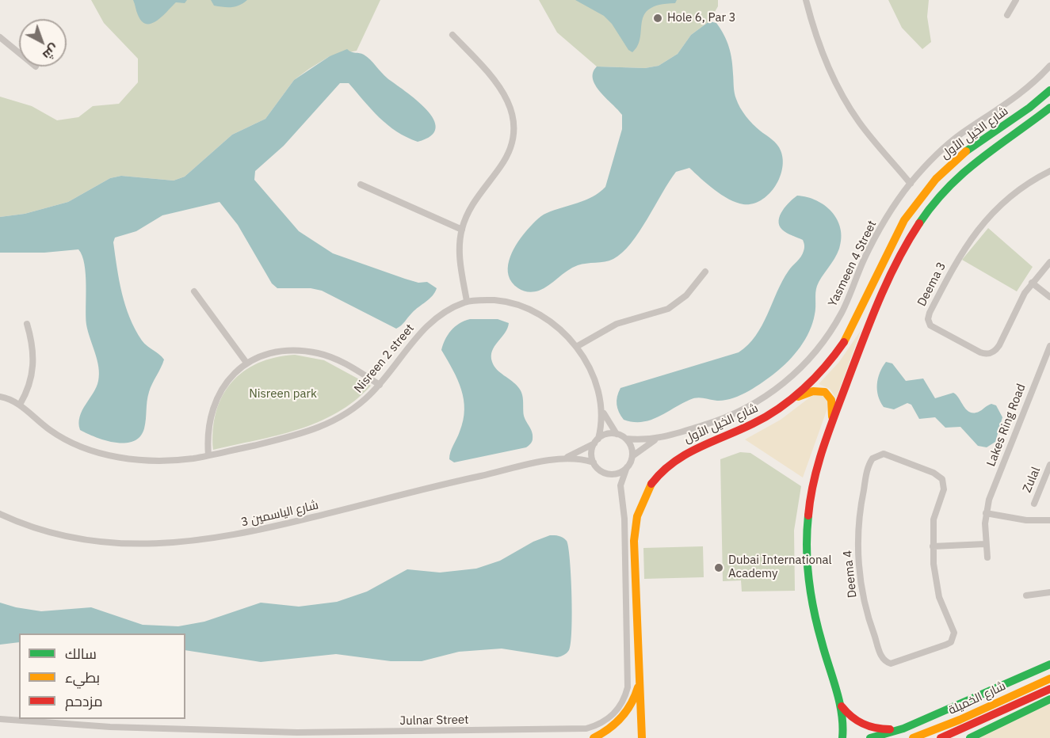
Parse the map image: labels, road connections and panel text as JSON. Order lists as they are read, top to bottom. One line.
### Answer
{"streets":{"main road":["شارع الخيل الأول","شارع الخميلة"],"street":["Yasmeen 4 Street","Deema 3","Nisreen 2 street","Lakes Ring Road","Zulal","شارع الياسمين 3","Deema 4","Julnar Street"]},"crossings":[["Nisreen 2 street","شارع الياسمين 3"],["Nisreen 2 street","Julnar Street"],["شارع الياسمين 3","Julnar Street"]],"parks":["Nisreen park"],"places":["Hole 6, Par 3","Dubai International Academy"],"legend":["سالك","بطيء","مزدحم"],"north":"bottom right"}
